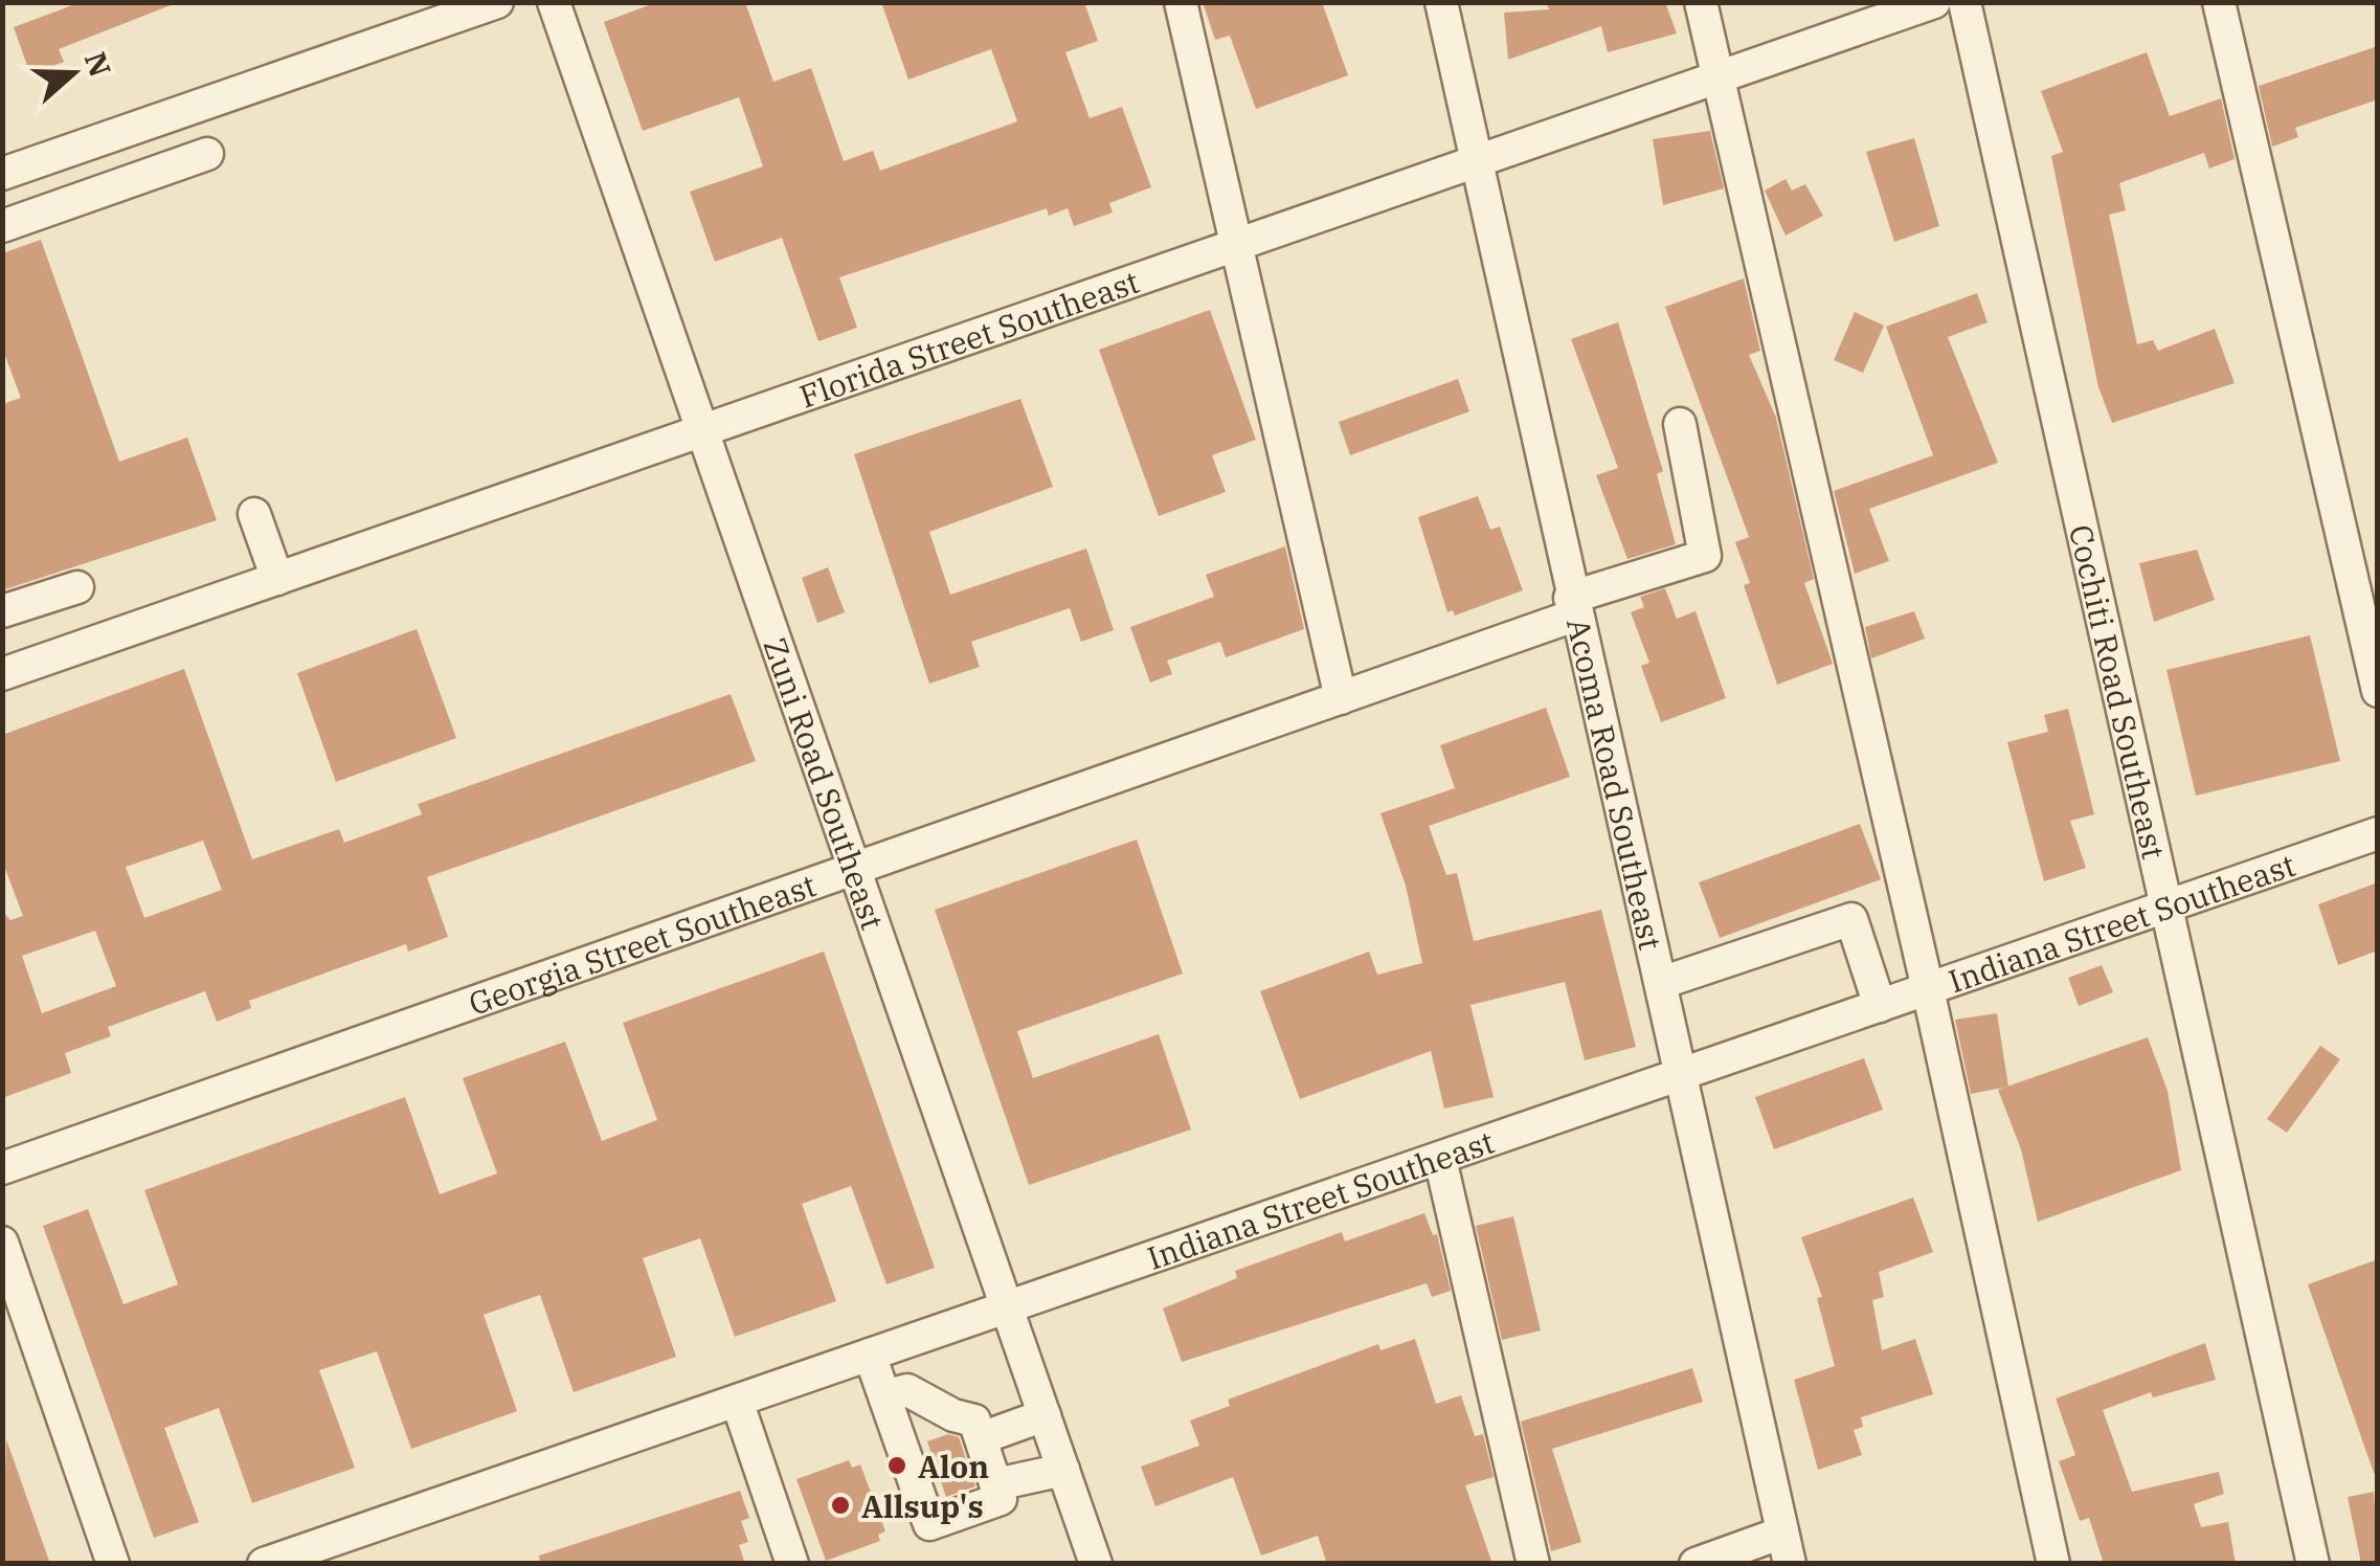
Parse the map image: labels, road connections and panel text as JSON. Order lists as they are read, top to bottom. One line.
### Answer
{"streets":{"street":["Florida Street Southeast","Cochiti Road Southeast","Zuni Road Southeast","Acoma Road Southeast","Indiana Street Southeast","Georgia Street Southeast"]},"crossings":[["Florida Street Southeast","Zuni Road Southeast"],["Florida Street Southeast","Acoma Road Southeast"],["Cochiti Road Southeast","Indiana Street Southeast"],["Zuni Road Southeast","Indiana Street Southeast"],["Zuni Road Southeast","Georgia Street Southeast"],["Acoma Road Southeast","Indiana Street Southeast"],["Acoma Road Southeast","Georgia Street Southeast"]],"places":["Alon","Allsup's"],"north":"right"}
